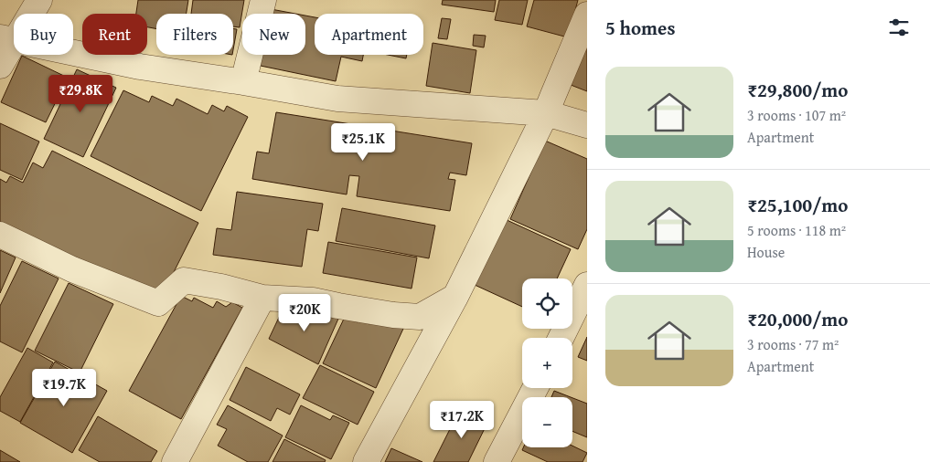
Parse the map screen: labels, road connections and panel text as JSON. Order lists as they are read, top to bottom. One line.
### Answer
{"page":{"heading":"5 homes","chip":["Buy","Rent","Filters","New","Apartment"],"list":[{"name":"₹29,800/mo","note":"3 rooms · 107 m² · Apartment"},{"name":"₹25,100/mo","note":"5 rooms · 118 m² · House"},{"name":"₹20,000/mo","note":"3 rooms · 77 m² · Apartment"}],"price":["₹29.8K","₹25.1K","₹20K","₹19.7K","₹17.2K"],"map_buttons":["+","−"]}}
